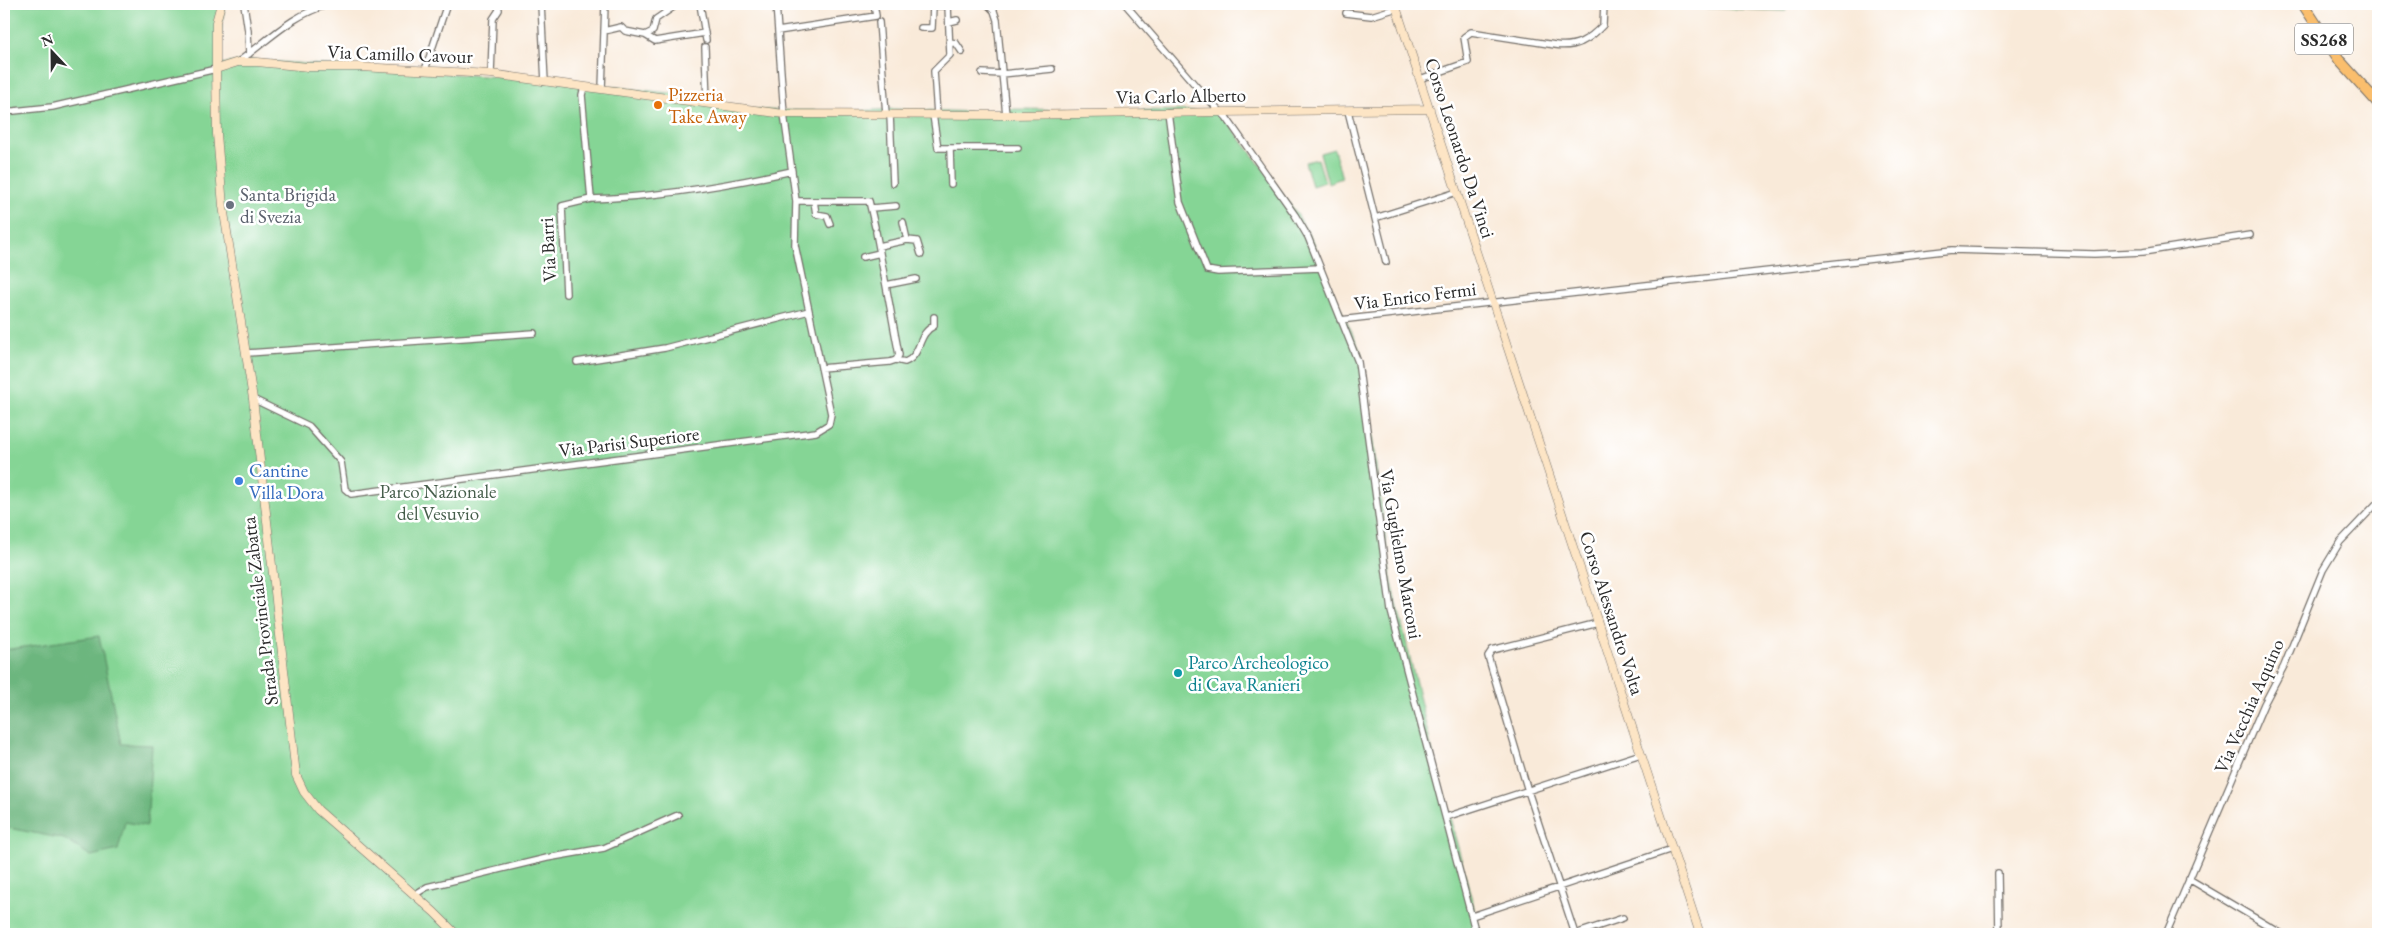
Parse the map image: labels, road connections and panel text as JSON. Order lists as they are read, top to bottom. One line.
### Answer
{"streets":{"highway":["SS268"],"street":["Via Camillo Cavour","Via Carlo Alberto","Corso Leonardo Da Vinci","Via Barri","Via Enrico Fermi","Via Parisi Superiore","Via Guglielmo Marconi","Strada Provinciale Zabatta","Corso Alessandro Volta","Via Vecchia Aquino"]},"crossings":[["Via Camillo Cavour","Via Carlo Alberto"],["Via Camillo Cavour","Via Parisi Superiore"],["Via Camillo Cavour","Strada Provinciale Zabatta"],["Via Carlo Alberto","Corso Leonardo Da Vinci"],["Via Carlo Alberto","Via Parisi Superiore"],["Via Carlo Alberto","Via Guglielmo Marconi"],["Corso Leonardo Da Vinci","Via Enrico Fermi"],["Corso Leonardo Da Vinci","Corso Alessandro Volta"],["Via Enrico Fermi","Via Guglielmo Marconi"],["Via Enrico Fermi","Corso Alessandro Volta"],["Via Parisi Superiore","Strada Provinciale Zabatta"]],"parks":["Parco Nazionale del Vesuvio"],"places":["Pizzeria Take Away","Santa Brigida di Svezia","Cantine Villa Dora","Parco Archeologico di Cava Ranieri"],"north":"top"}
